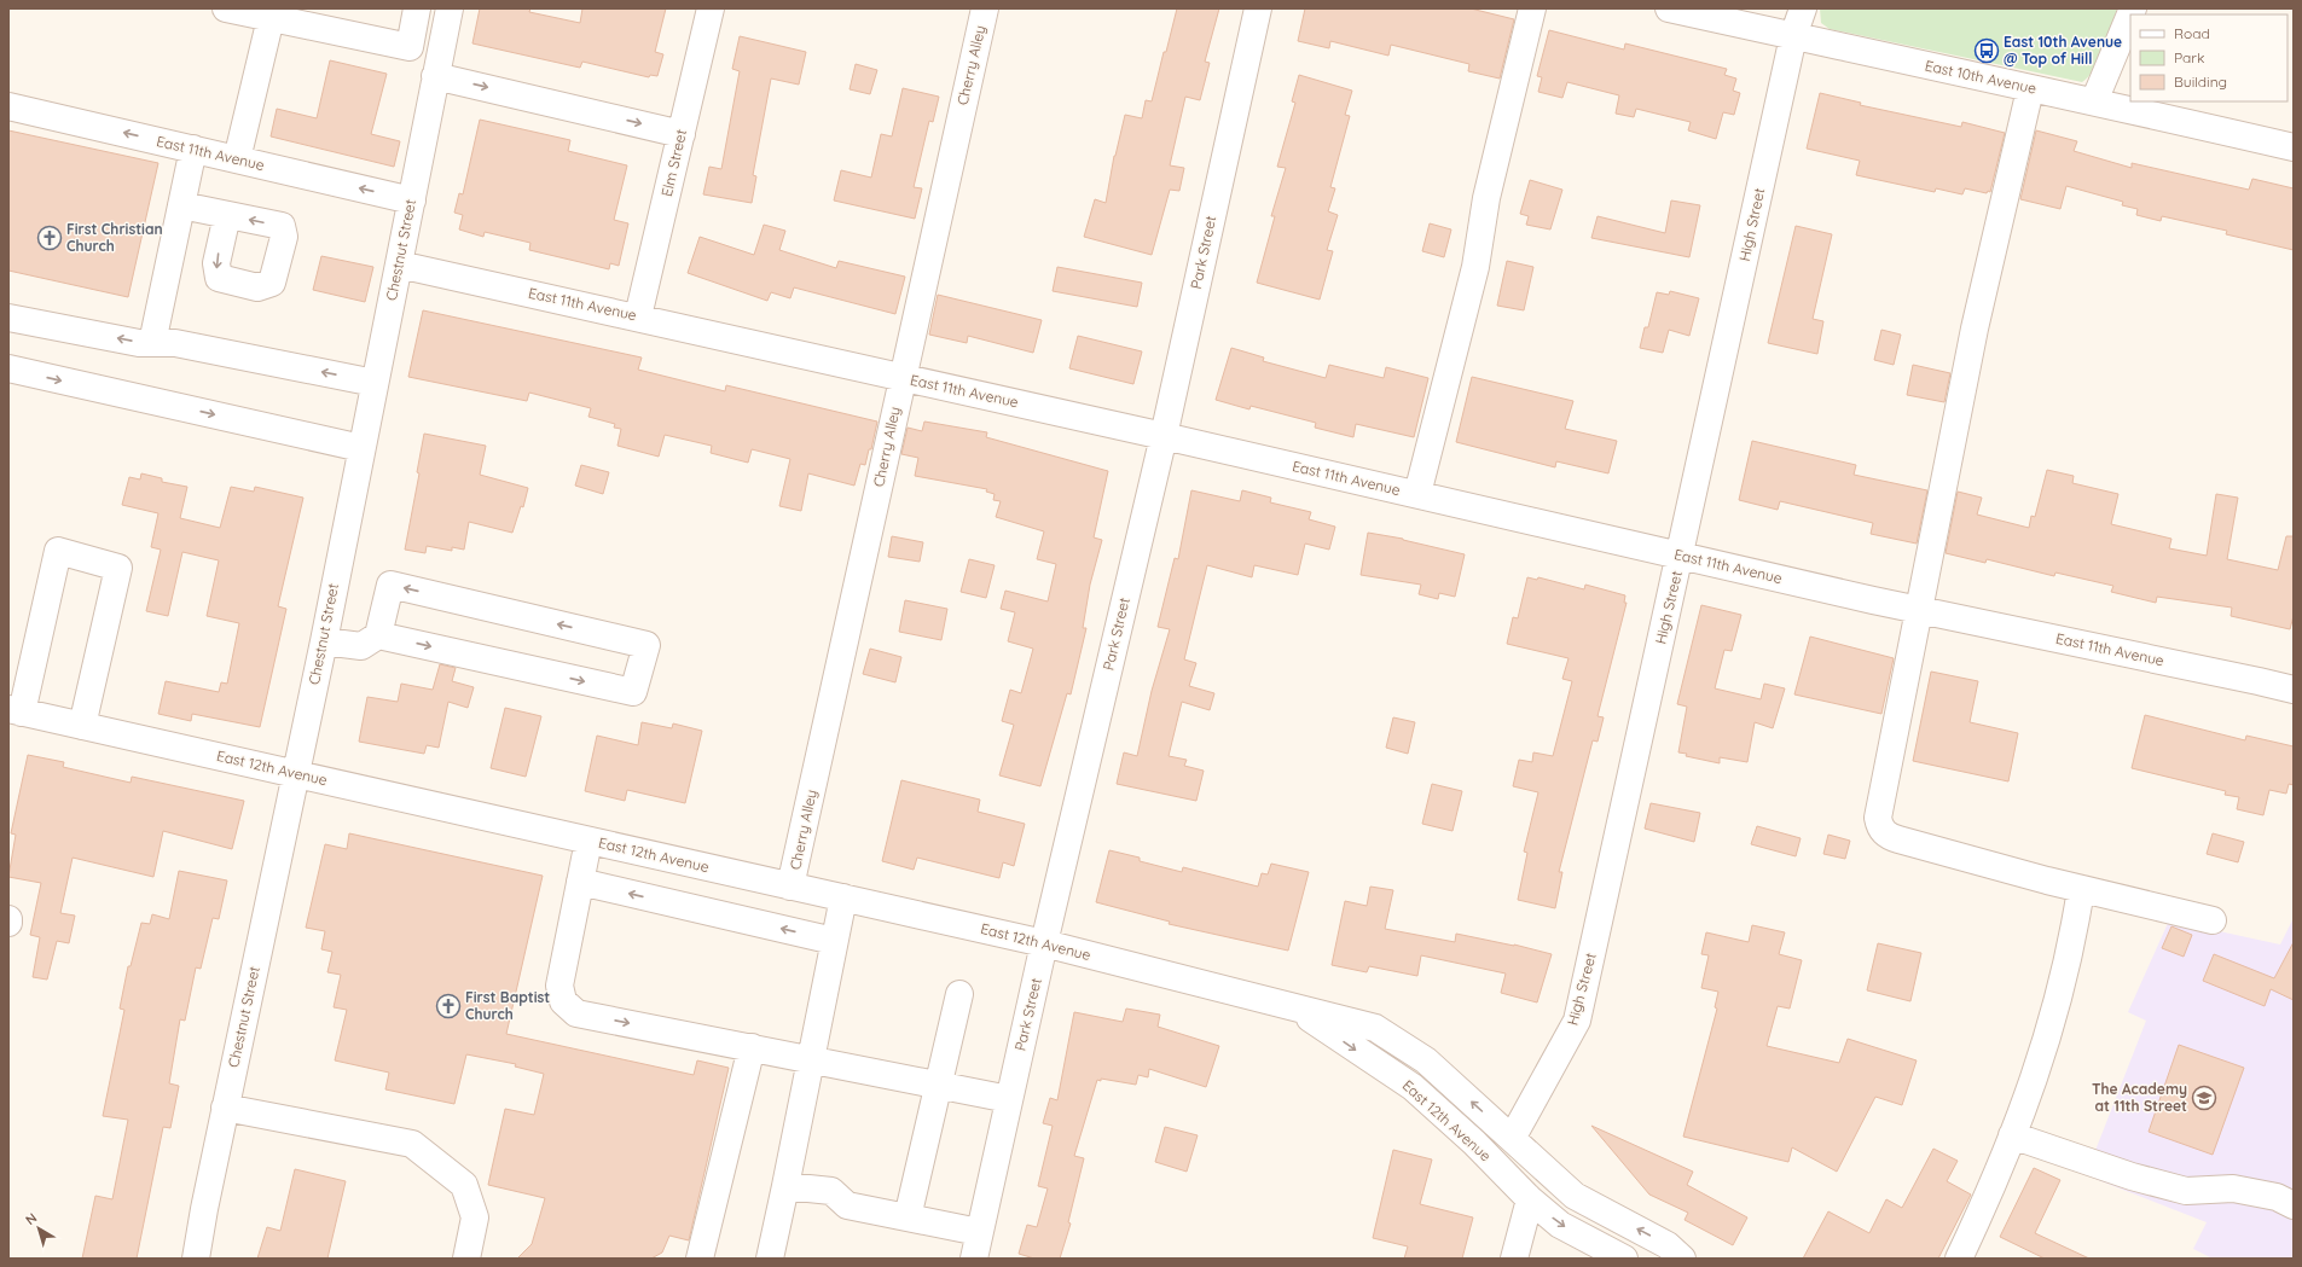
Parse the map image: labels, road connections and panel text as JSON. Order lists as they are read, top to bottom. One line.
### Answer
{"streets":{"street":["Cherry Alley","East 10th Avenue","East 11th Avenue","Elm Street","High Street","Chestnut Street","Park Street","East 12th Avenue"]},"crossings":[["Cherry Alley","East 11th Avenue"],["Cherry Alley","East 12th Avenue"],["East 10th Avenue","High Street"],["East 11th Avenue","Elm Street"],["East 11th Avenue","High Street"],["East 11th Avenue","Chestnut Street"],["East 11th Avenue","Park Street"],["High Street","East 12th Avenue"],["Chestnut Street","East 12th Avenue"],["Park Street","East 12th Avenue"]],"places":{"bus stop":["East 10th Avenue @ Top of Hill"],"church":["First Christian Church","First Baptist Church"],"school or university":["The Academy at 11th Street"]},"legend":["Road","Park","Building"],"north":"top left"}
